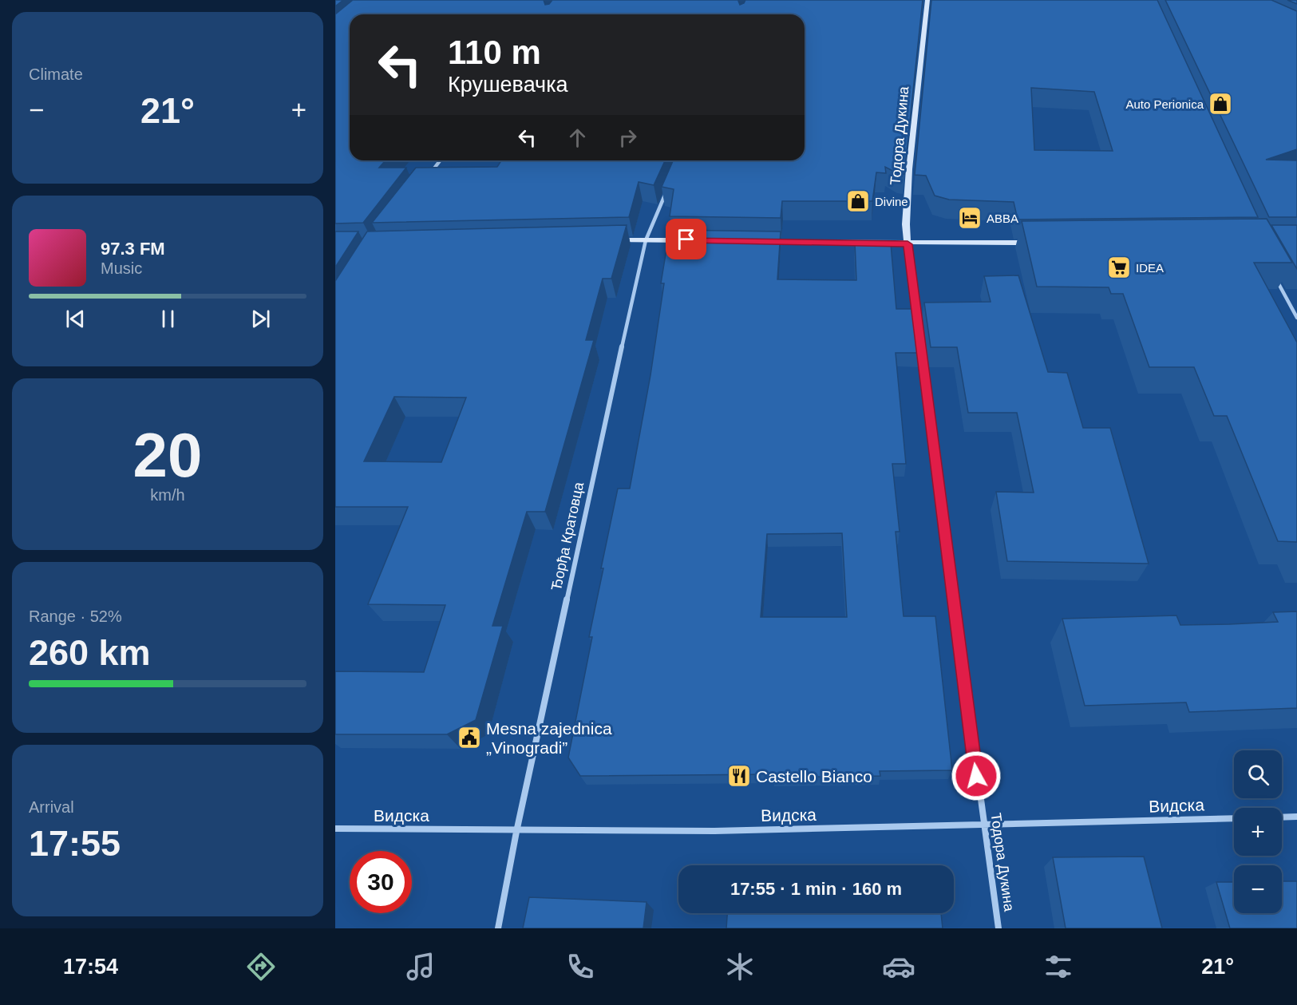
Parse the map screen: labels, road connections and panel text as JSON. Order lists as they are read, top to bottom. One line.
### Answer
{"streets":{"main road":["Тодора Дукина"],"street":["Ђорђа Кратовца","Видска"]},"crossings":[["Тодора Дукина","Видска"],["Ђорђа Кратовца","Видска"]],"places":{"shop":["Auto Perionica","Divine"],"hotel":["ABBA"],"supermarket":["IDEA"],"public building":["Mesna zajednica „Vinogradi”"],"restaurant":["Castello Bianco"]},"page":{"tile":["Climate",["20","km/h"],["Range · 52%","260 km"],["Arrival","17:55"]],"turn":["110 m","Крушевачка"],"heat":["−","21°","+"],"song":["97.3 FM","Music"],"map_buttons":["+","−"],"limit":"30","trip":"17:55 · 1 min · 160 m","tabs":["17:54","21°"]}}
